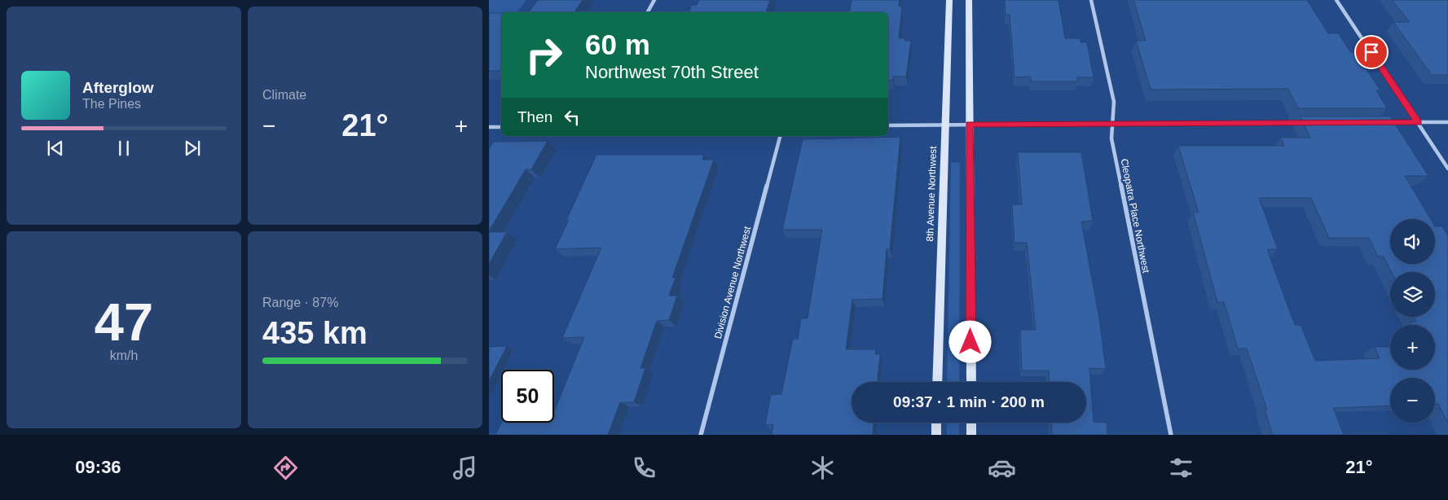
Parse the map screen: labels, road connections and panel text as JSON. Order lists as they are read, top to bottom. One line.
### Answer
{"streets":{"main road":["8th Avenue Northwest"],"street":["Cleopatra Place Northwest","Division Avenue Northwest"]},"page":{"tile":["Climate",["47","km/h"],["Range · 87%","435 km"]],"turn":["60 m","Northwest 70th Street"],"song":["Afterglow","The Pines"],"then":"Then","heat":["−","21°","+"],"map_buttons":["+","−"],"limit":"50","trip":"09:37 · 1 min · 200 m","tabs":["09:36","21°"]}}
